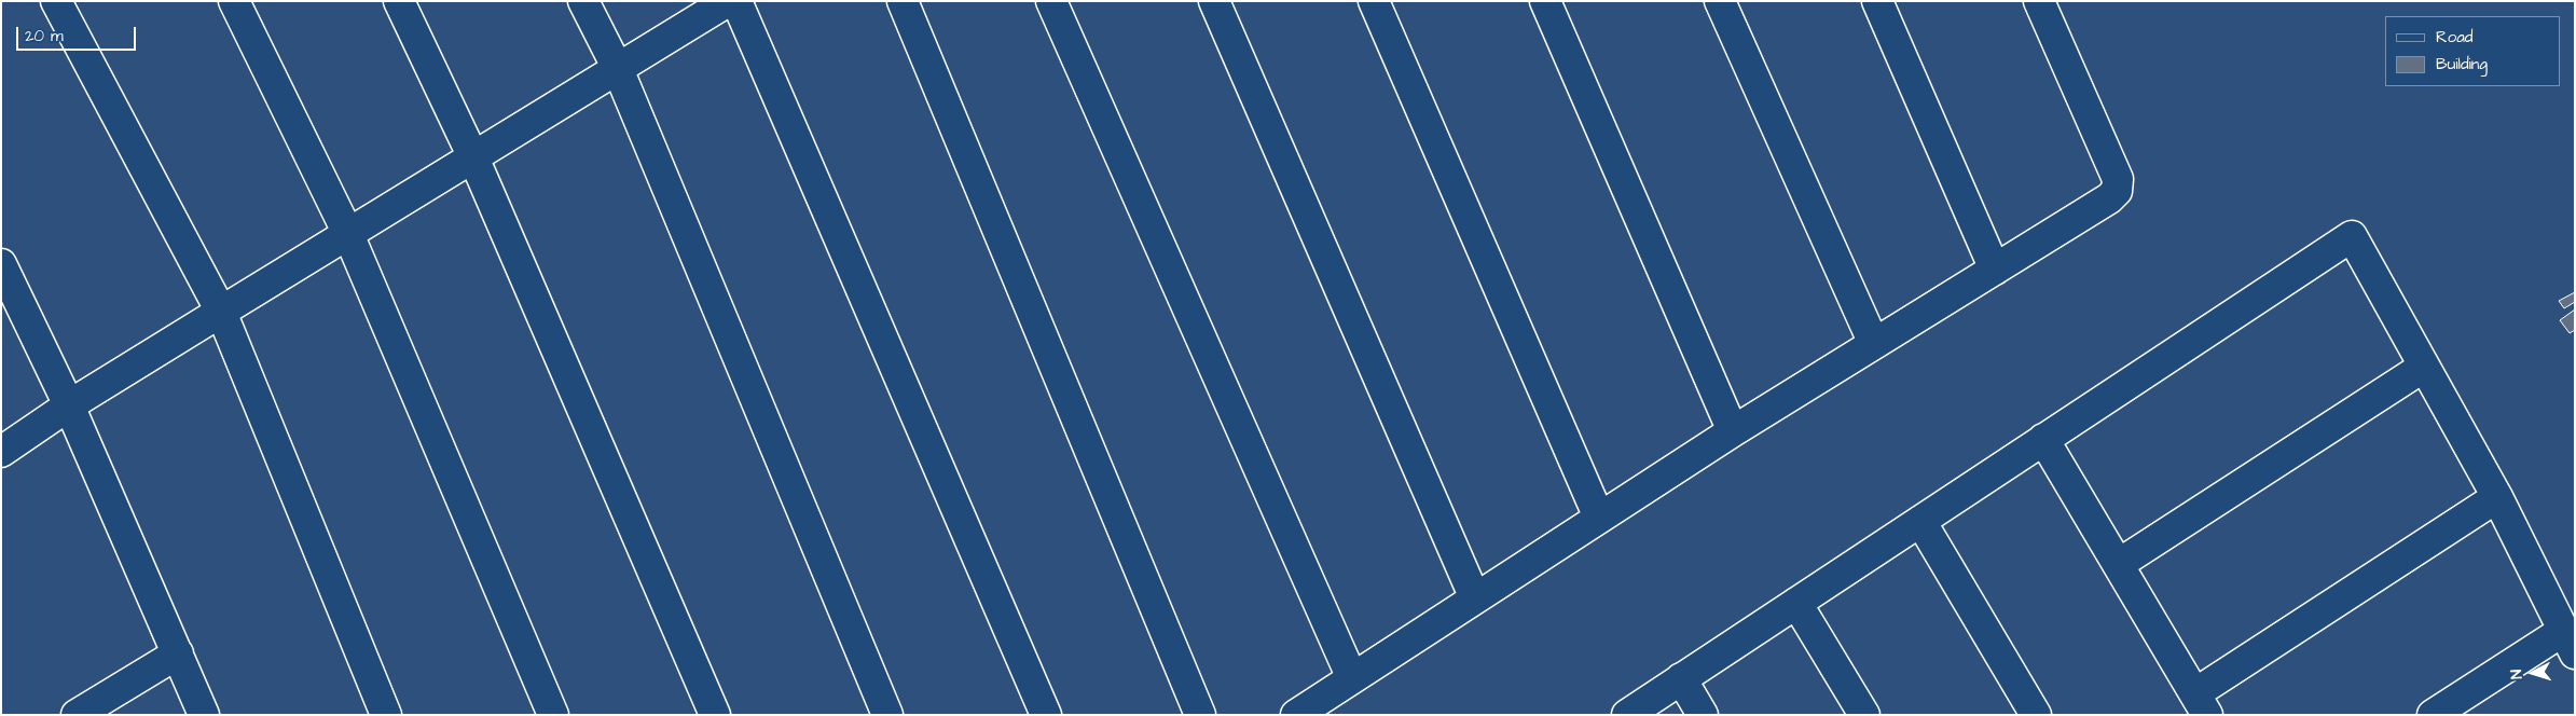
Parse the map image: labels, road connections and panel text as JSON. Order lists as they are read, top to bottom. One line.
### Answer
{"legend":["Road","Building"],"scale_bar":"20 m","north":"left"}
